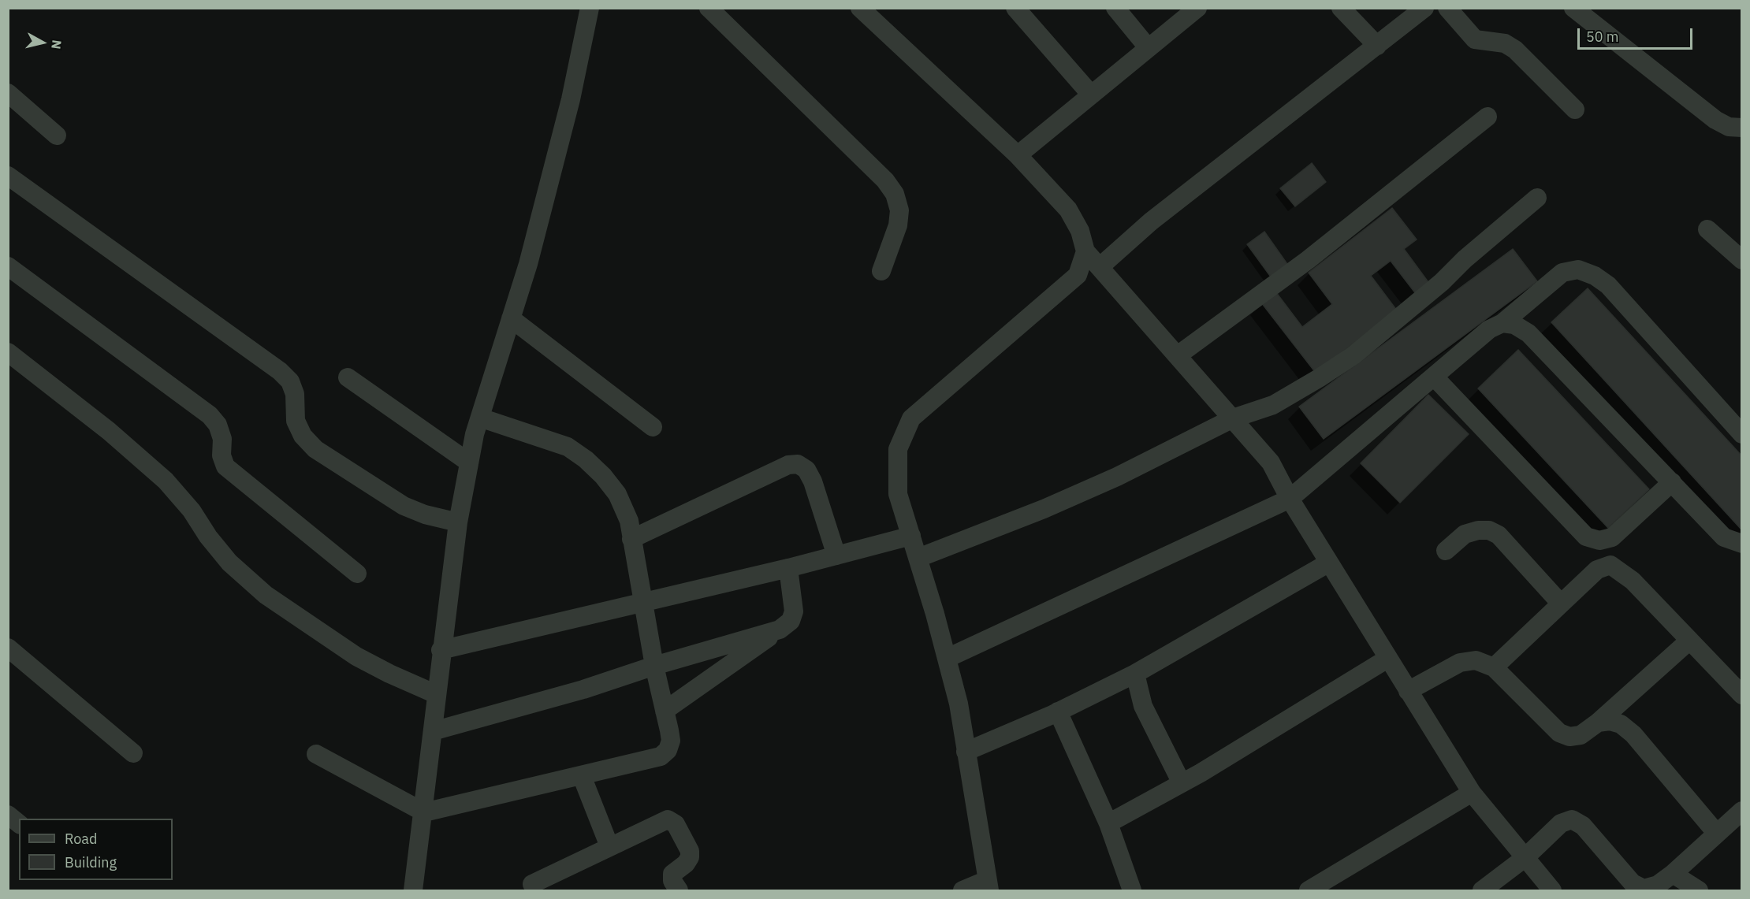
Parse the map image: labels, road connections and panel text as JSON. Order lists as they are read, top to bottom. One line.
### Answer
{"legend":["Road","Building"],"scale_bar":"50 m","north":"right"}
